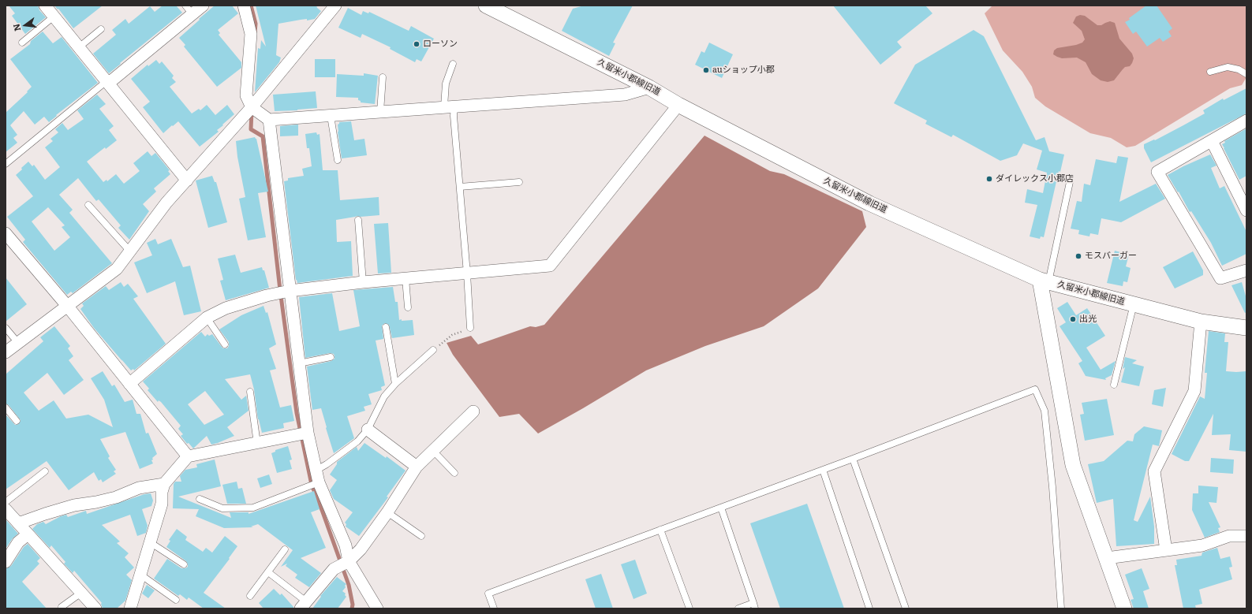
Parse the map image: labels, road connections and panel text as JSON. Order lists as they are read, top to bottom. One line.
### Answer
{"streets":{"street":["久留米小郡線旧道"]},"places":["ローソン","auショップ小郡","ダイレックス小郡店","モスバーガー","出光"],"north":"left"}
